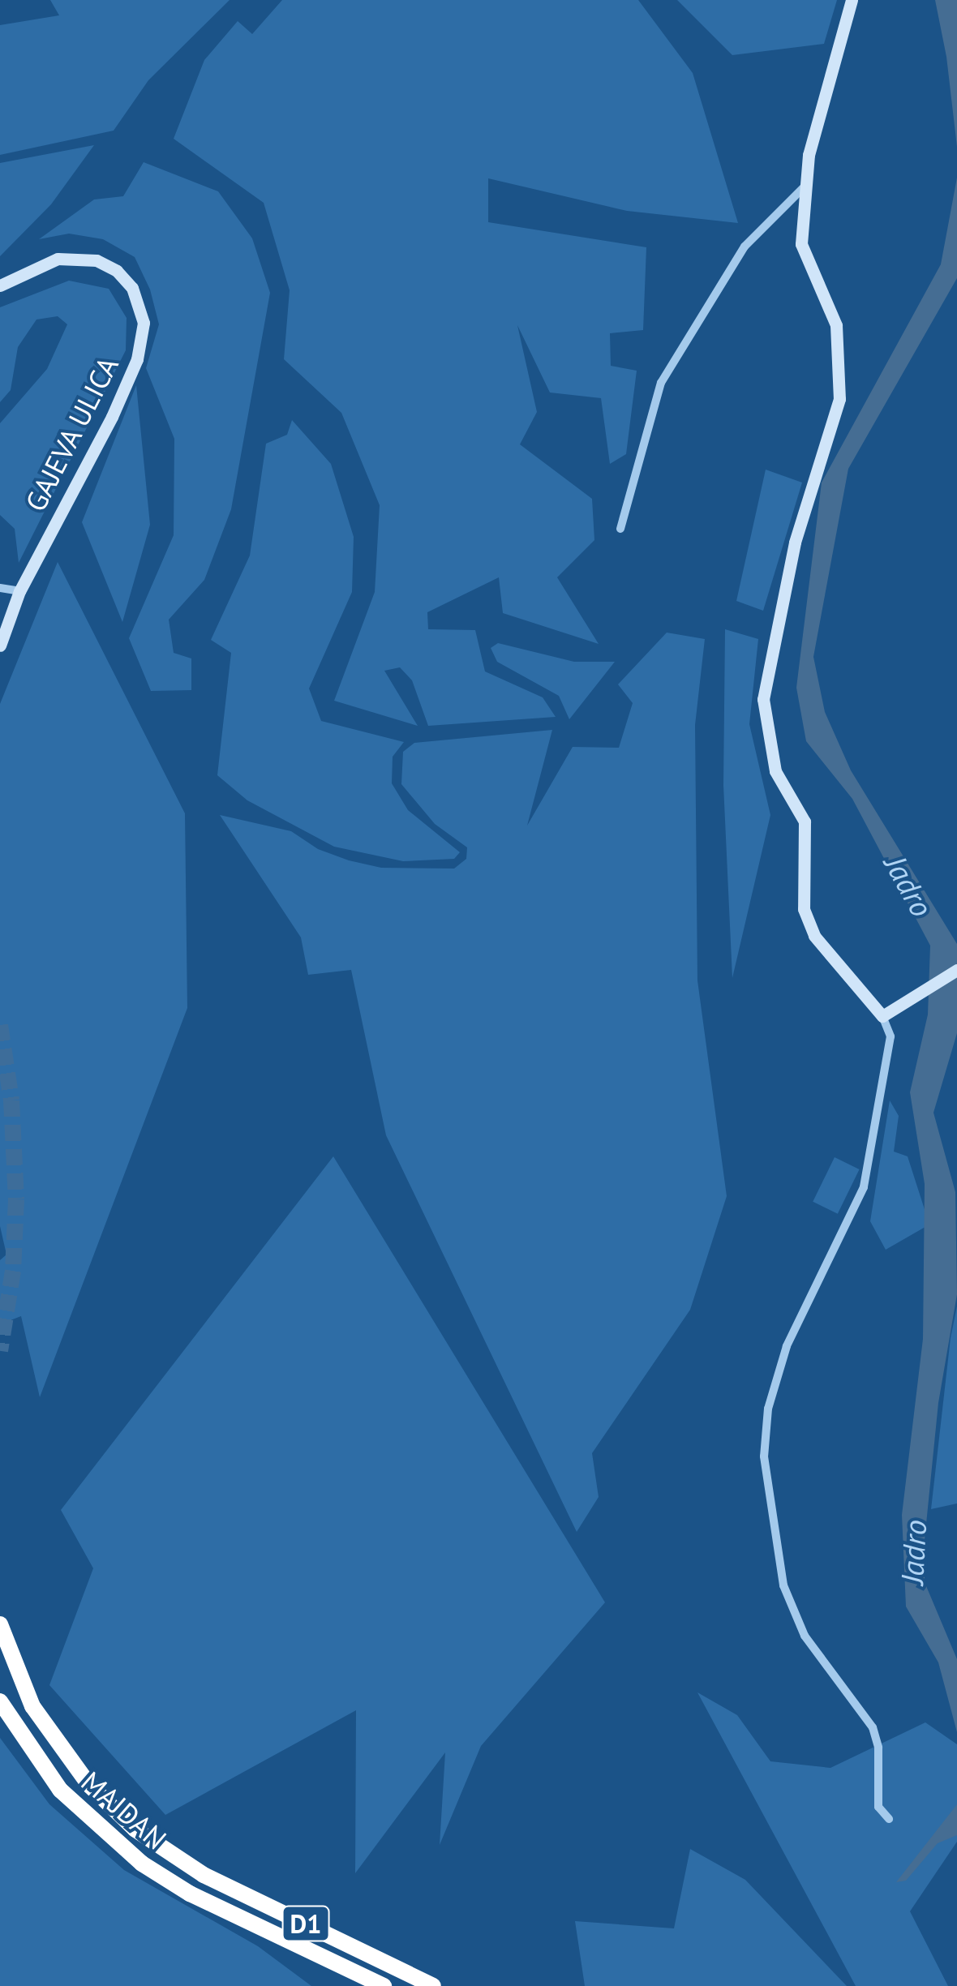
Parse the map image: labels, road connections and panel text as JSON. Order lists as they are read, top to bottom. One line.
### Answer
{"streets":{"highway":["MAJDAN","D1"],"street":["GAJEVA ULICA"]},"water":["Jadro"]}
